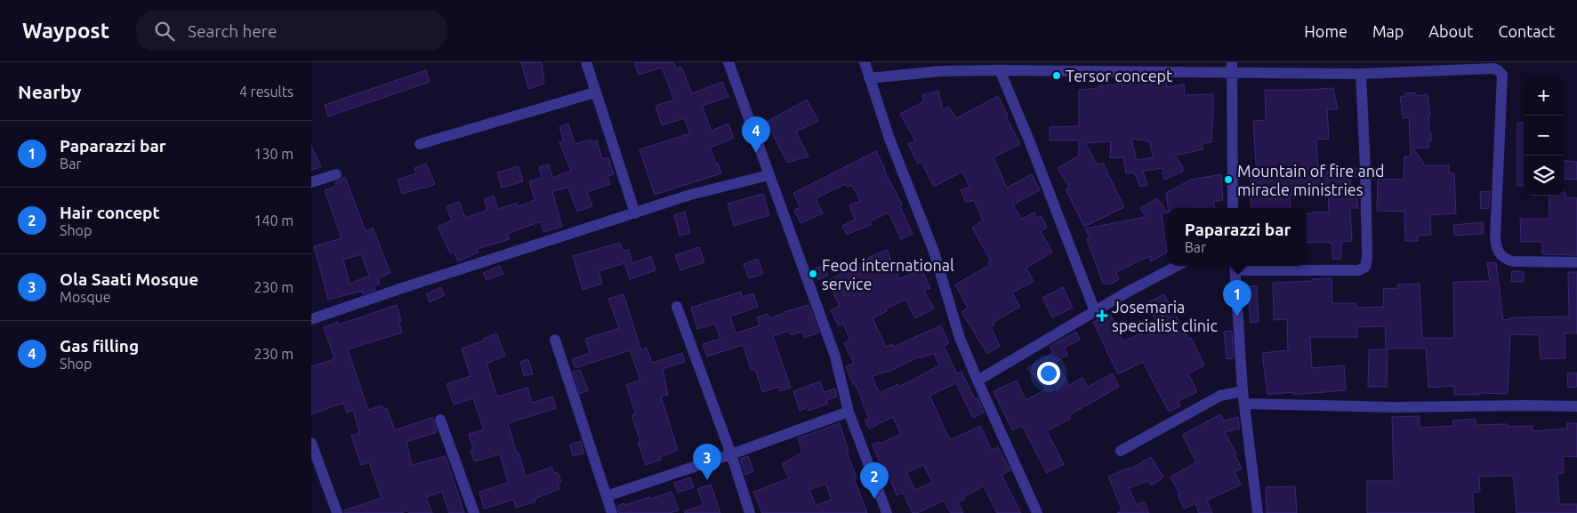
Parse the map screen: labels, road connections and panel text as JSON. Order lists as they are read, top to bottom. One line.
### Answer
{"places":{"other":["Tersor concept","Mountain of fire and miracle ministries","Feod international service"],"health":["Josemaria specialist clinic"]},"page":{"header":"Waypost","search":"Search here","nav":["Home","Map","About","Contact"],"heading":["Nearby","4 results"],"map_buttons":["+","−"],"pins":["4","1","3","2"],"list":[{"mark":"1","name":"Paparazzi bar","note":"Bar","value":"130 m"},{"mark":"2","name":"Hair concept","note":"Shop","value":"140 m"},{"mark":"3","name":"Ola Saati Mosque","note":"Mosque","value":"230 m"},{"mark":"4","name":"Gas filling","note":"Shop","value":"230 m"}],"popup":["Paparazzi bar","Bar"]}}
